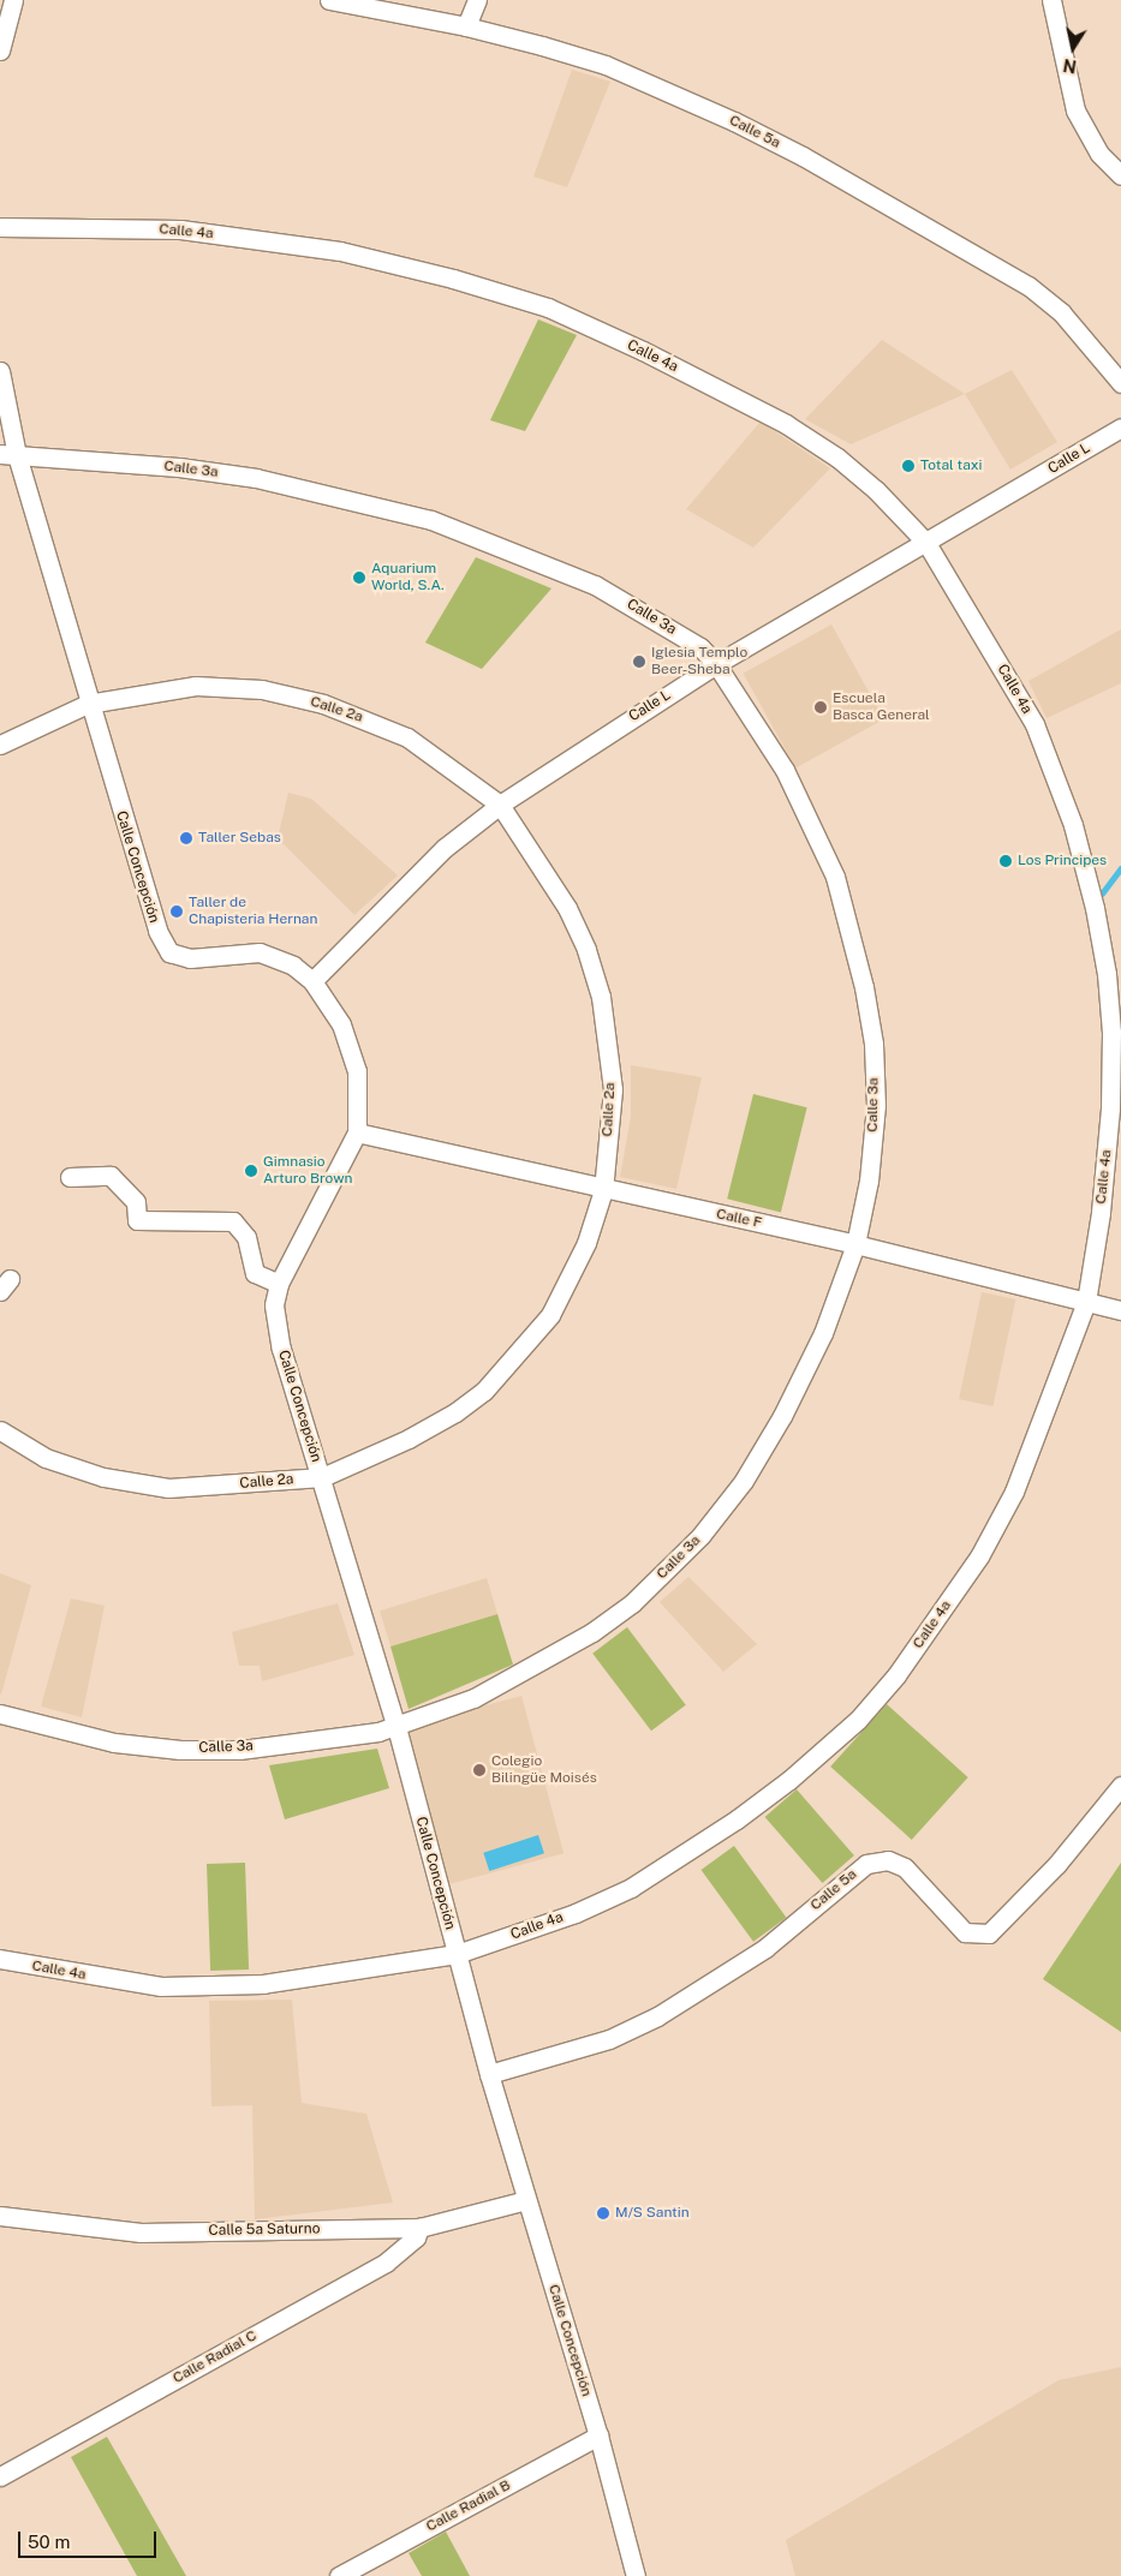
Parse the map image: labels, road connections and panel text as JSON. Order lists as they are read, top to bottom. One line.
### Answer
{"streets":{"street":["Calle 5a","Calle 4a","Calle L","Calle 3a","Calle 2a","Calle Concepción","Calle F","Calle 5a Saturno","Calle Radial C","Calle Radial B"]},"crossings":[["Calle 5a","Calle Concepción"],["Calle 4a","Calle L"],["Calle 4a","Calle Concepción"],["Calle 4a","Calle F"],["Calle L","Calle 3a"],["Calle L","Calle 2a"],["Calle L","Calle Concepción"],["Calle 3a","Calle Concepción"],["Calle 3a","Calle F"],["Calle 2a","Calle Concepción"],["Calle 2a","Calle F"],["Calle Concepción","Calle F"],["Calle Concepción","Calle 5a Saturno"],["Calle Concepción","Calle Radial B"],["Calle 5a Saturno","Calle Radial C"]],"places":["Total taxi","Aquarium World, S.A.","Iglesia Templo Beer-Sheba","Escuela Basca General","Taller Sebas","Los Principes","Taller de Chapisteria Hernan","Gimnasio Arturo Brown","Colegio Bilingüe Moisés","M/S Santin"],"scale_bar":"50 m","north":"bottom"}
